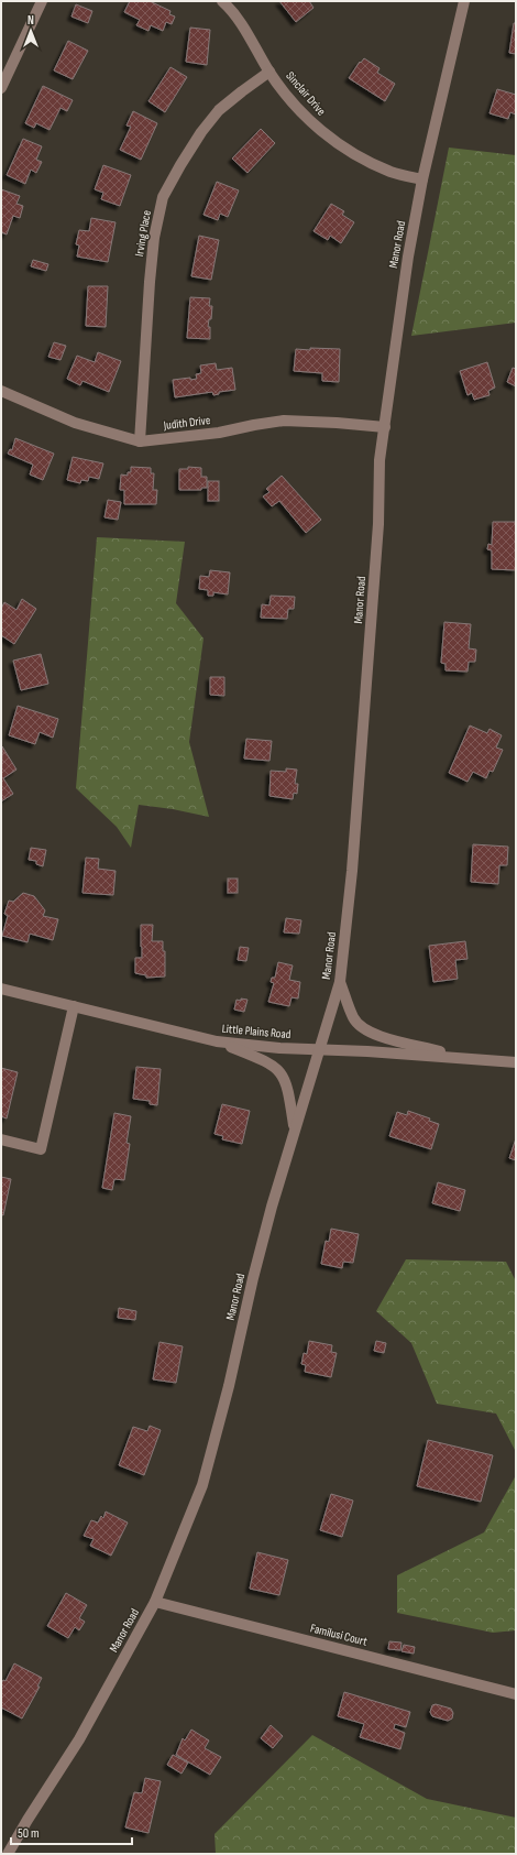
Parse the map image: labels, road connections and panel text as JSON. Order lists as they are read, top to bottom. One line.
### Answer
{"streets":{"street":["Sinclair Drive","Irving Place","Manor Road","Judith Drive","Little Plains Road","Familusi Court"]},"crossings":[["Sinclair Drive","Irving Place"],["Sinclair Drive","Manor Road"],["Irving Place","Judith Drive"],["Manor Road","Judith Drive"],["Manor Road","Little Plains Road"],["Manor Road","Familusi Court"]],"scale_bar":"50 m","north":"top"}
